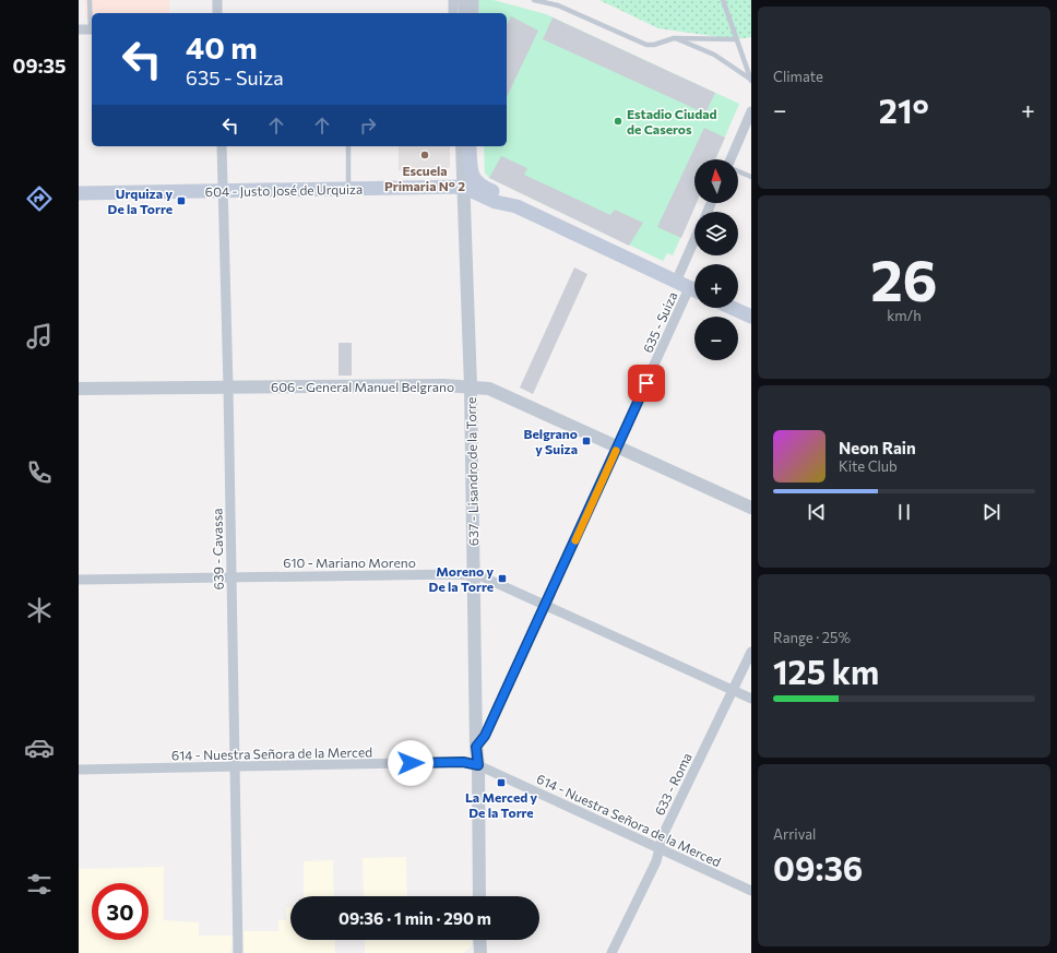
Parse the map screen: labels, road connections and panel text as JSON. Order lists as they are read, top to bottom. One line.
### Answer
{"streets":{"main road":["604 - Justo José de Urquiza"],"street":["635 - Suiza","606 - General Manuel Belgrano","637 - Lisandro de la Torre","639 - Cavassa","610 - Mariano Moreno","614 - Nuestra Señora de la Merced","633 - Roma"]},"crossings":[["604 - Justo José de Urquiza","637 - Lisandro de la Torre"],["604 - Justo José de Urquiza","639 - Cavassa"],["635 - Suiza","606 - General Manuel Belgrano"],["635 - Suiza","637 - Lisandro de la Torre"],["635 - Suiza","610 - Mariano Moreno"],["606 - General Manuel Belgrano","637 - Lisandro de la Torre"],["606 - General Manuel Belgrano","639 - Cavassa"],["637 - Lisandro de la Torre","610 - Mariano Moreno"],["637 - Lisandro de la Torre","614 - Nuestra Señora de la Merced"],["639 - Cavassa","610 - Mariano Moreno"],["639 - Cavassa","614 - Nuestra Señora de la Merced"],["610 - Mariano Moreno","633 - Roma"],["614 - Nuestra Señora de la Merced","633 - Roma"]],"places":{"other":["Estadio Ciudad de Caseros","Escuela Primaria N° 2"],"transit":["Urquiza y De la Torre","Belgrano y Suiza","Moreno y De la Torre","La Merced y De la Torre"]},"north":"top","page":{"tabs":"09:35","tile":["Climate",["26","km/h"],["Range · 25%","125 km"],["Arrival","09:36"]],"turn":["40 m","635 - Suiza"],"heat":["−","21°","+"],"map_buttons":["+","−"],"song":["Neon Rain","Kite Club"],"limit":"30","trip":"09:36 · 1 min · 290 m"}}
